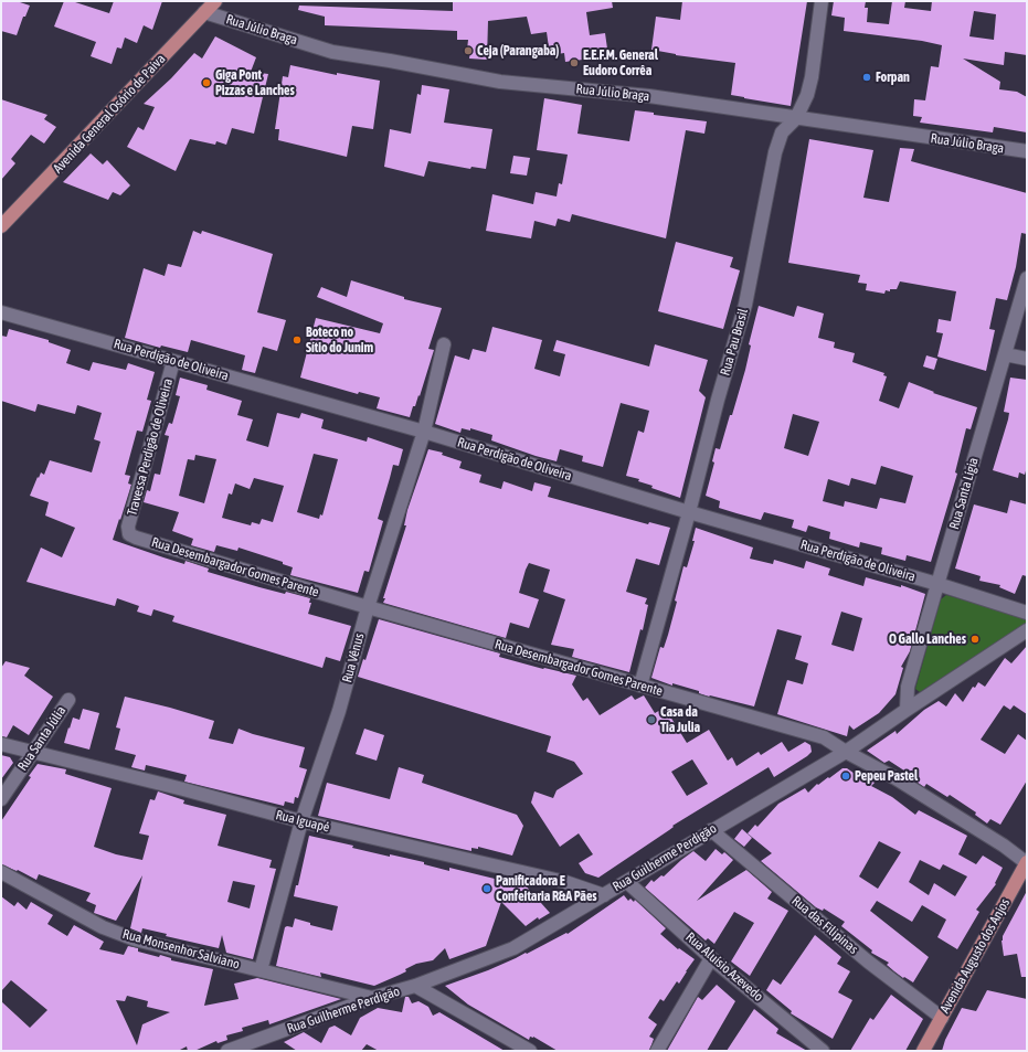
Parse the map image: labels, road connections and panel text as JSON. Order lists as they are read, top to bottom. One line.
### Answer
{"streets":{"main road":["Avenida General Osório de Paiva","Avenida Augusto dos Anjos"],"street":["Rua Júlio Braga","Rua Pau Brasil","Rua Perdigão de Oliveira","Travessa Perdigão de Oliveira","Rua Santa Lígia","Rua Desembargador Gomes Parente","Rua Vênus","Rua Santa Júlia","Rua Iguapé","Rua Guilherme Perdigão","Rua das Filipinas","Rua Monsenhor Salviano","Rua Aluísio Azevedo"]},"crossings":[["Rua Júlio Braga","Avenida General Osório de Paiva"],["Rua Júlio Braga","Rua Pau Brasil"],["Rua Pau Brasil","Rua Perdigão de Oliveira"],["Rua Pau Brasil","Rua Desembargador Gomes Parente"],["Rua Perdigão de Oliveira","Travessa Perdigão de Oliveira"],["Rua Perdigão de Oliveira","Rua Santa Lígia"],["Rua Perdigão de Oliveira","Rua Vênus"],["Travessa Perdigão de Oliveira","Rua Desembargador Gomes Parente"],["Rua Santa Lígia","Rua Guilherme Perdigão"],["Rua Desembargador Gomes Parente","Rua Vênus"],["Rua Desembargador Gomes Parente","Rua Guilherme Perdigão"],["Rua Desembargador Gomes Parente","Avenida Augusto dos Anjos"],["Rua Vênus","Rua Iguapé"],["Rua Vênus","Rua Monsenhor Salviano"],["Rua Santa Júlia","Rua Iguapé"],["Rua Iguapé","Rua Guilherme Perdigão"],["Rua Guilherme Perdigão","Rua das Filipinas"],["Rua Guilherme Perdigão","Rua Monsenhor Salviano"],["Rua Guilherme Perdigão","Rua Aluísio Azevedo"],["Rua das Filipinas","Avenida Augusto dos Anjos"]],"places":["Ceja (Parangaba)","E.E.F.M. General Eudoro Corrêa","Forpan","Giga Pont Pizzas e Lanches","Boteco no Sítio do Junim","O Gallo Lanches","Casa da Tia Julia","Pepeu Pastel","Panificadora E Confeitaria R&A Pães"]}
